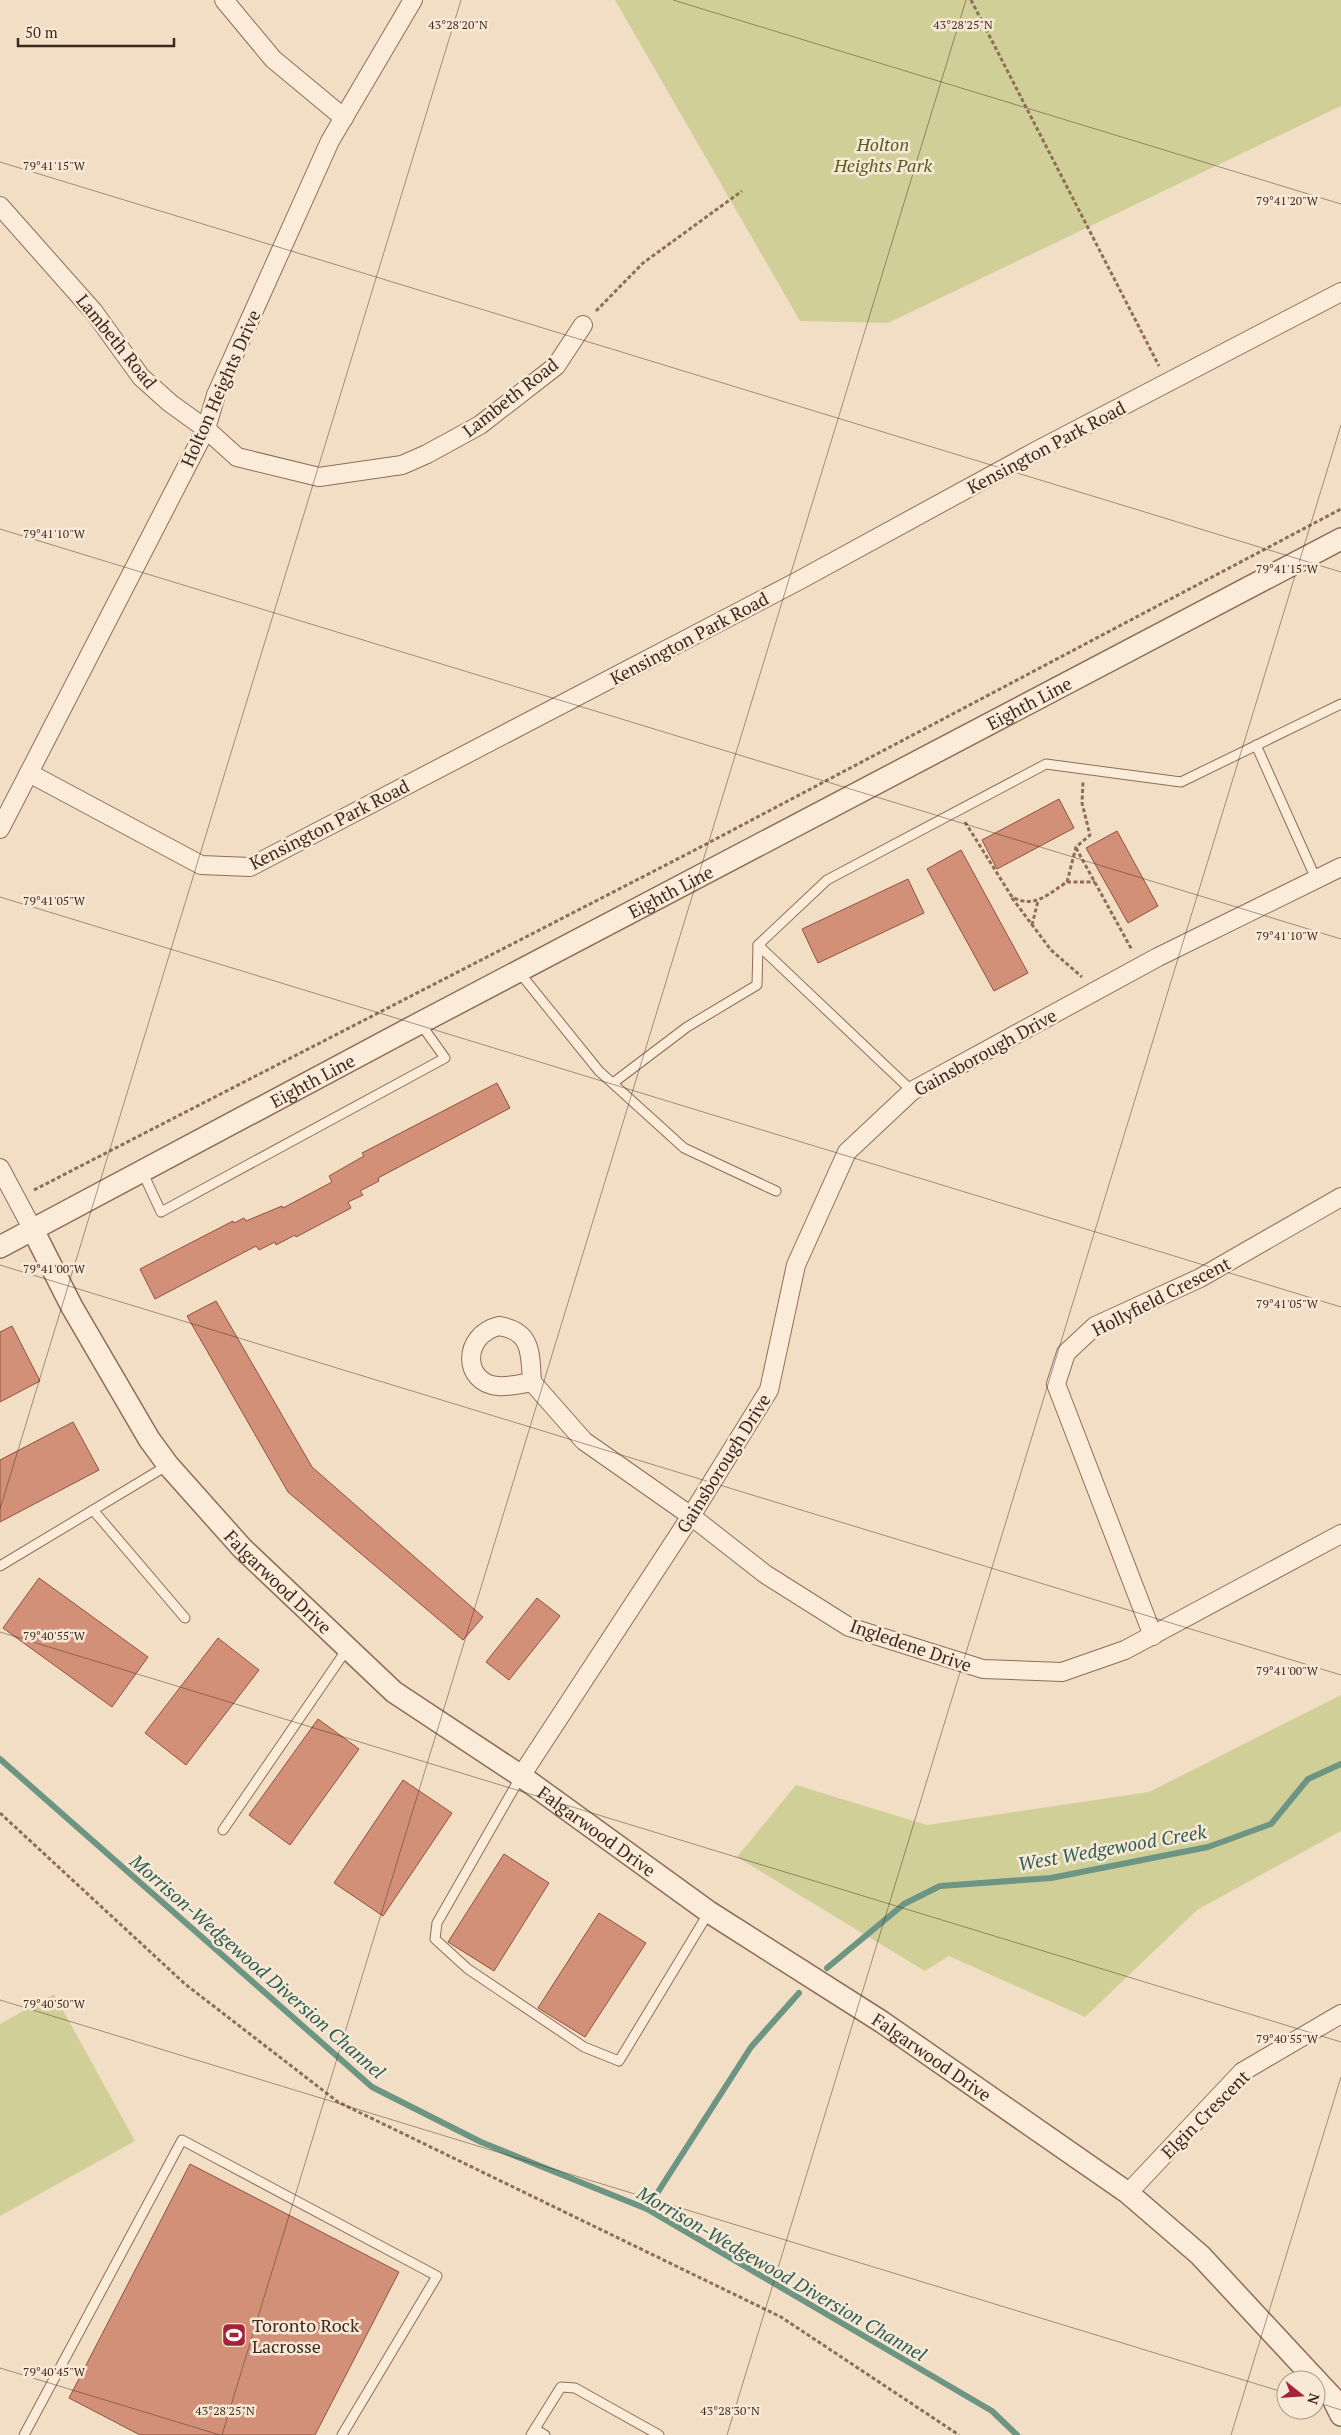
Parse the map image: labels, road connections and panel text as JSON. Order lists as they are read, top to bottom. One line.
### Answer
{"streets":{"street":["Lambeth Road","Holton Heights Drive","Kensington Park Road","Eighth Line","Gainsborough Drive","Hollyfield Crescent","Falgarwood Drive","Ingledene Drive","Elgin Crescent"]},"crossings":[["Lambeth Road","Holton Heights Drive"],["Holton Heights Drive","Kensington Park Road"],["Eighth Line","Falgarwood Drive"],["Gainsborough Drive","Falgarwood Drive"],["Gainsborough Drive","Ingledene Drive"],["Hollyfield Crescent","Ingledene Drive"],["Falgarwood Drive","Elgin Crescent"]],"water":["West Wedgewood Creek","Morrison-Wedgewood Diversion Channel"],"parks":["Holton Heights Park"],"places":{"sports":["Toronto Rock Lacrosse"]},"scale_bar":"50 m","north":"right","coordinates":["43°28'20\"N","43°28'25\"N","79°41'15\"W","79°41'20\"W","79°41'10\"W","79°41'05\"W","79°41'00\"W","79°40'55\"W","79°40'50\"W","79°40'45\"W","43°28'30\"N"]}
